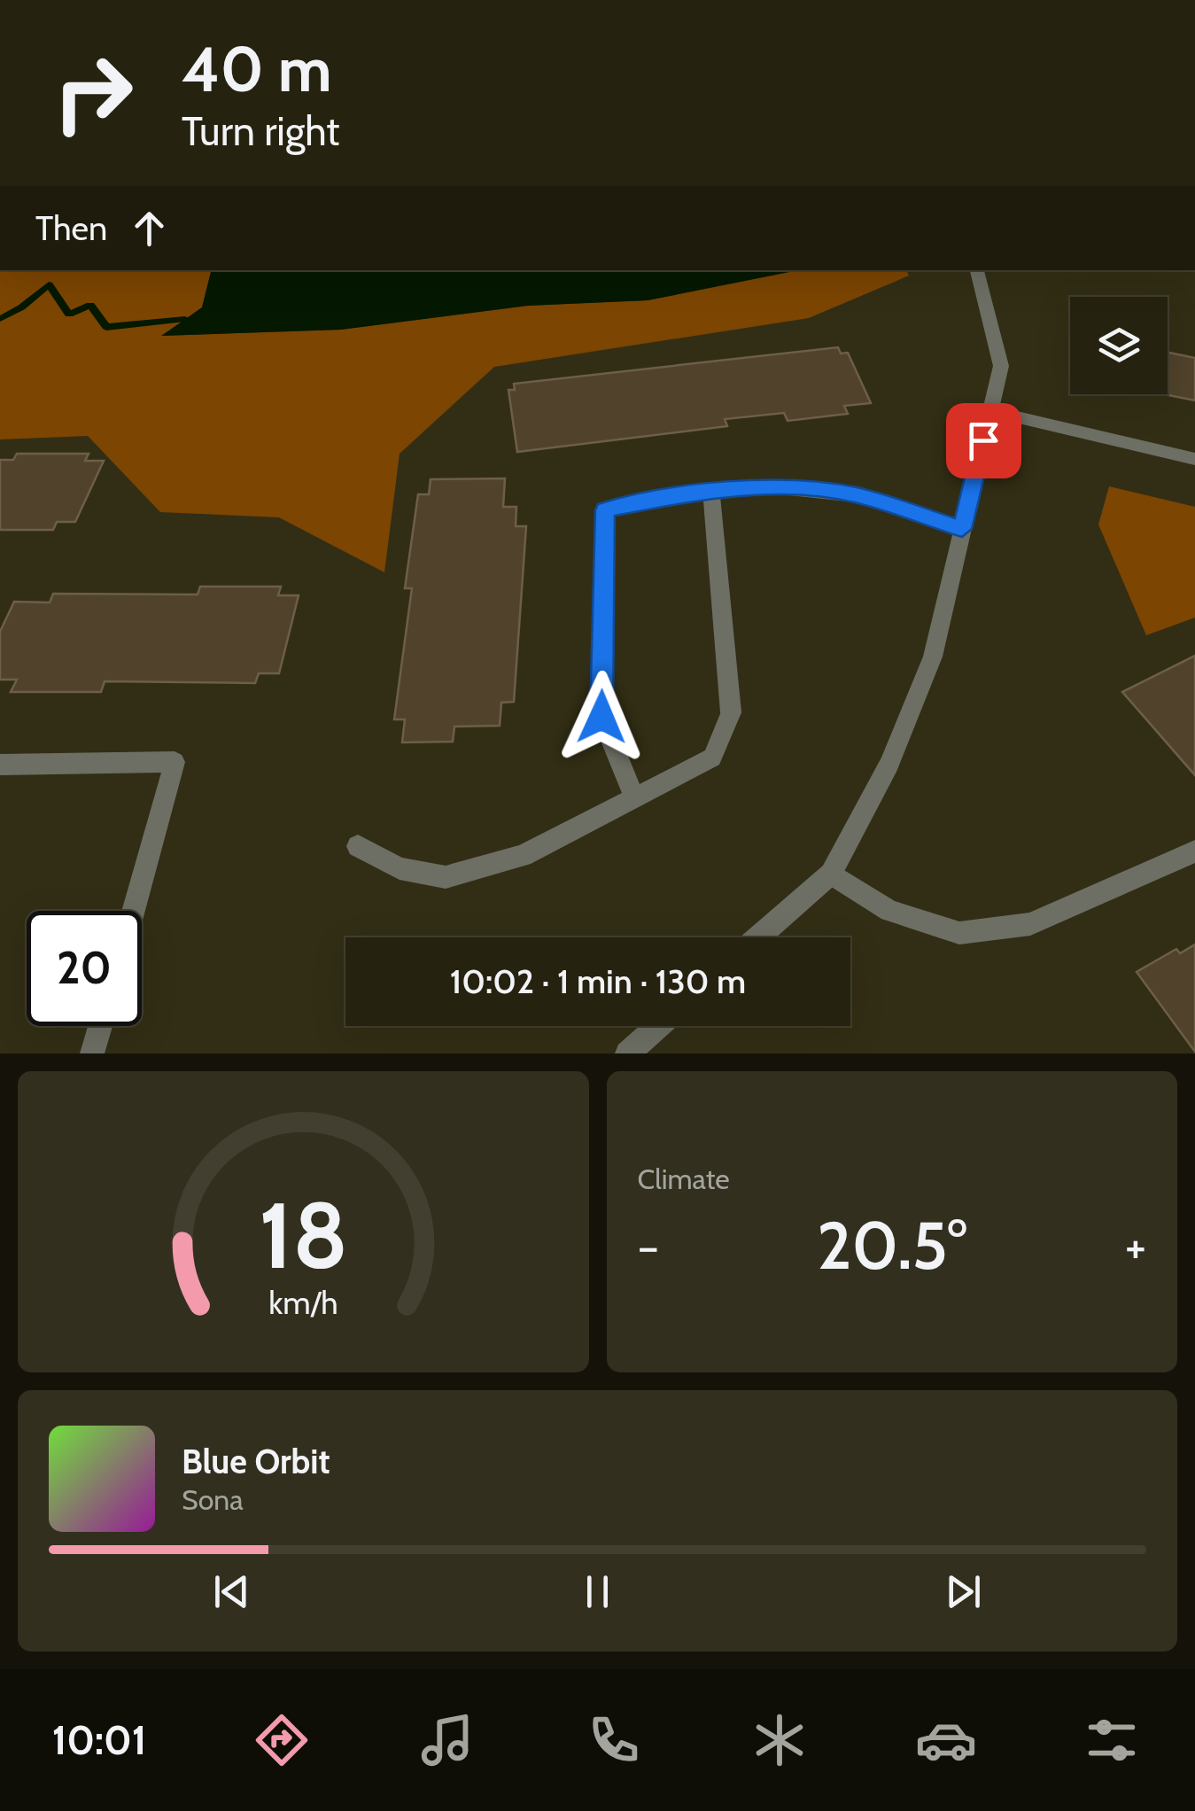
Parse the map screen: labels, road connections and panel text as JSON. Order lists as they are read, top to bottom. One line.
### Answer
{"page":{"turn":["40 m","Turn right"],"then":"Then","limit":"20","trip":"10:02 · 1 min · 130 m","tile":"Climate","heat":["−","20.5°","+"],"song":["Blue Orbit","Sona"],"tabs":"10:01","gauge":["18","km/h"]}}
